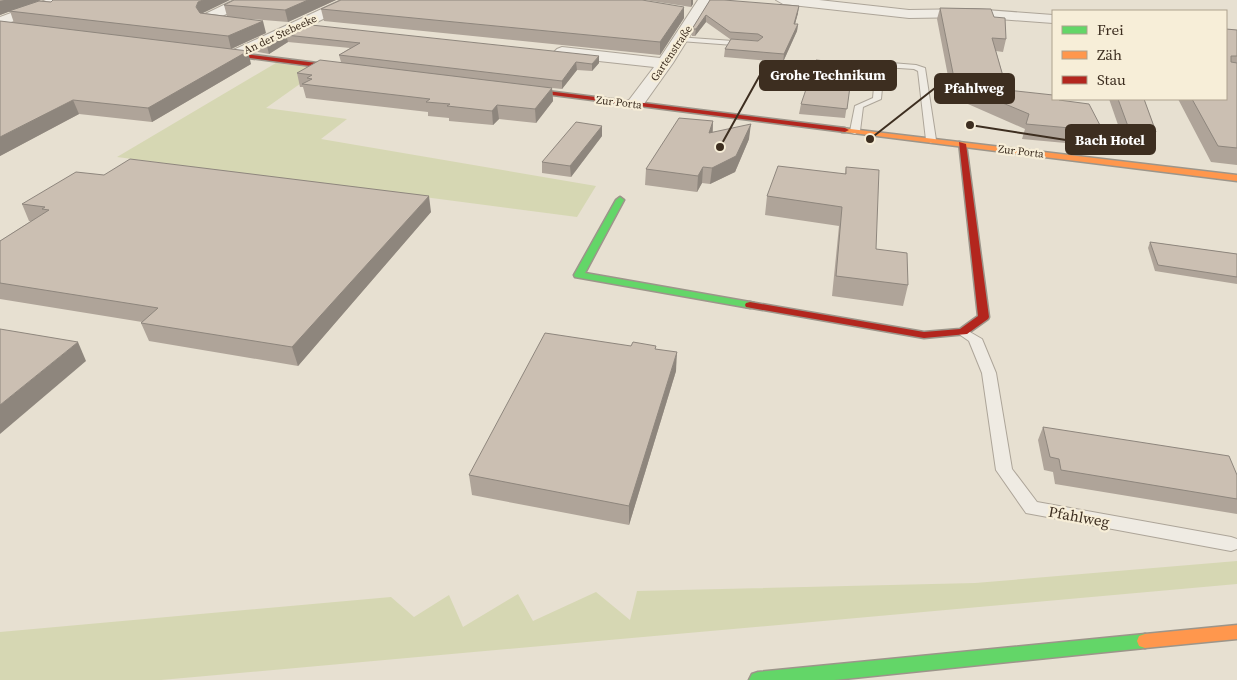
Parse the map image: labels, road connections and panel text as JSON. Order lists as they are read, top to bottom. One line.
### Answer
{"streets":{"main road":["Zur Porta"],"street":["An der Stebeeke","Gartenstraße"],"lane":["Pfahlweg"]},"crossings":[["Gartenstraße","Zur Porta"]],"places":["Bach Hotel","Pfahlweg","Grohe Technikum"],"legend":["Frei","Zäh","Stau"]}
